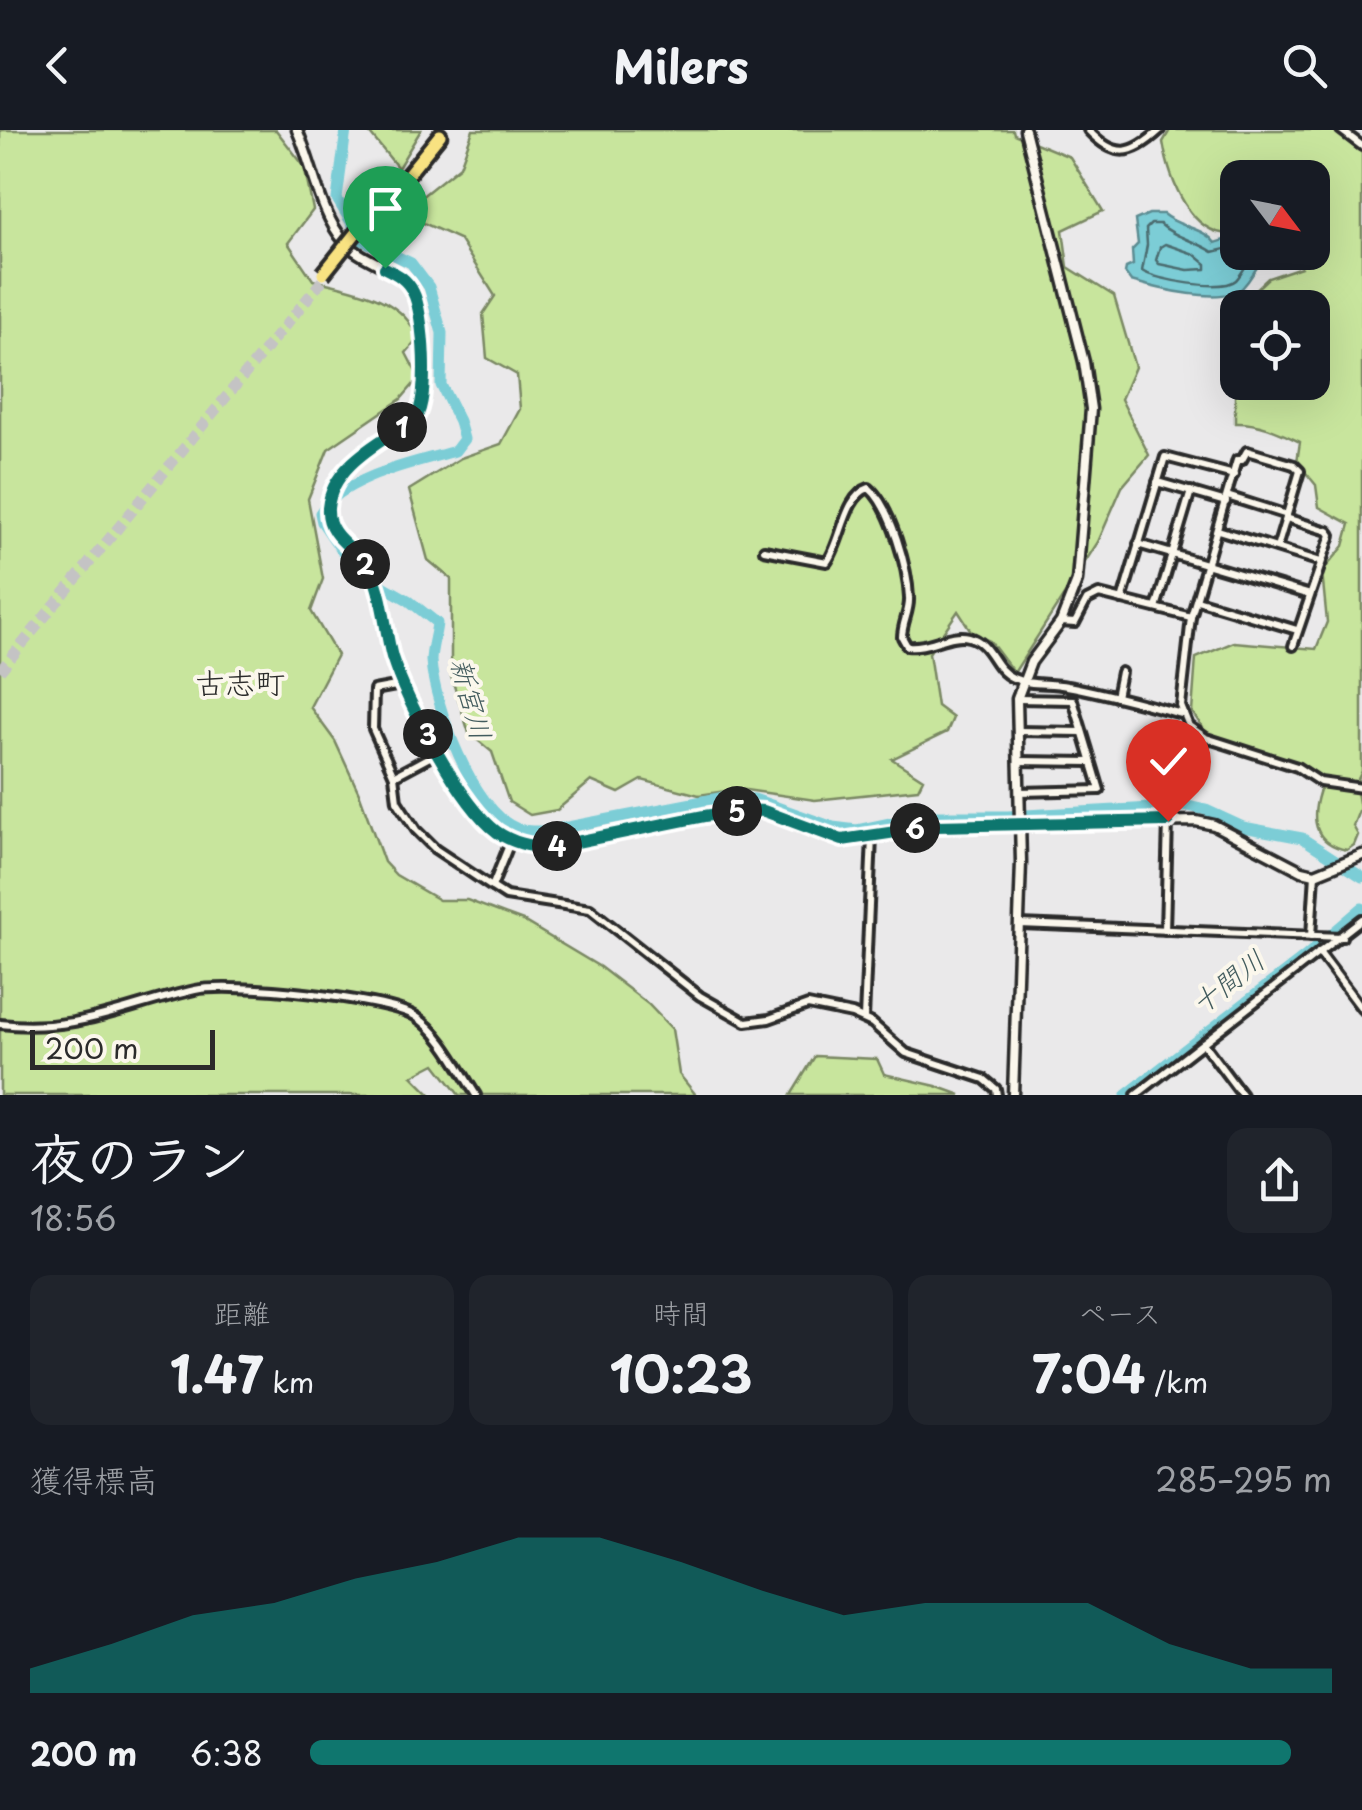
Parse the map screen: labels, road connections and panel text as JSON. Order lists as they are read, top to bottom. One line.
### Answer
{"districts":["古志町"],"water":["新宮川","十間川"],"scale_bar":"200 m","north":"bottom right","page":{"header":"Milers","pins":["1","2","3","5","6","4"],"scale":"200 m","heading":["夜のラン","18:56"],"stats":[["距離","1.47 km"],["時間","10:23"],["ペース","7:04 /km"]],"chart":["獲得標高","285–295 m"],"list":[{"name":"200 m","note":"6:38"}]}}
